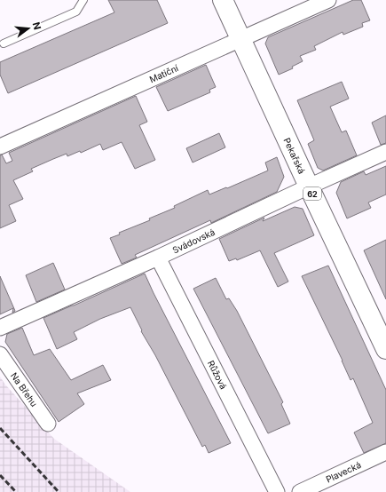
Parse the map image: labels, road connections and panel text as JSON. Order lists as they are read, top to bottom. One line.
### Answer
{"streets":{"main road":["Pekařská","62"],"street":["Matiční","Svádovská","Růžová","Na Břehu","Plavecká"]},"crossings":[["Matiční","Pekařská"],["Matiční","62"],["Pekařská","62"],["Pekařská","Svádovská"],["Svádovská","Růžová"]],"north":"right"}
